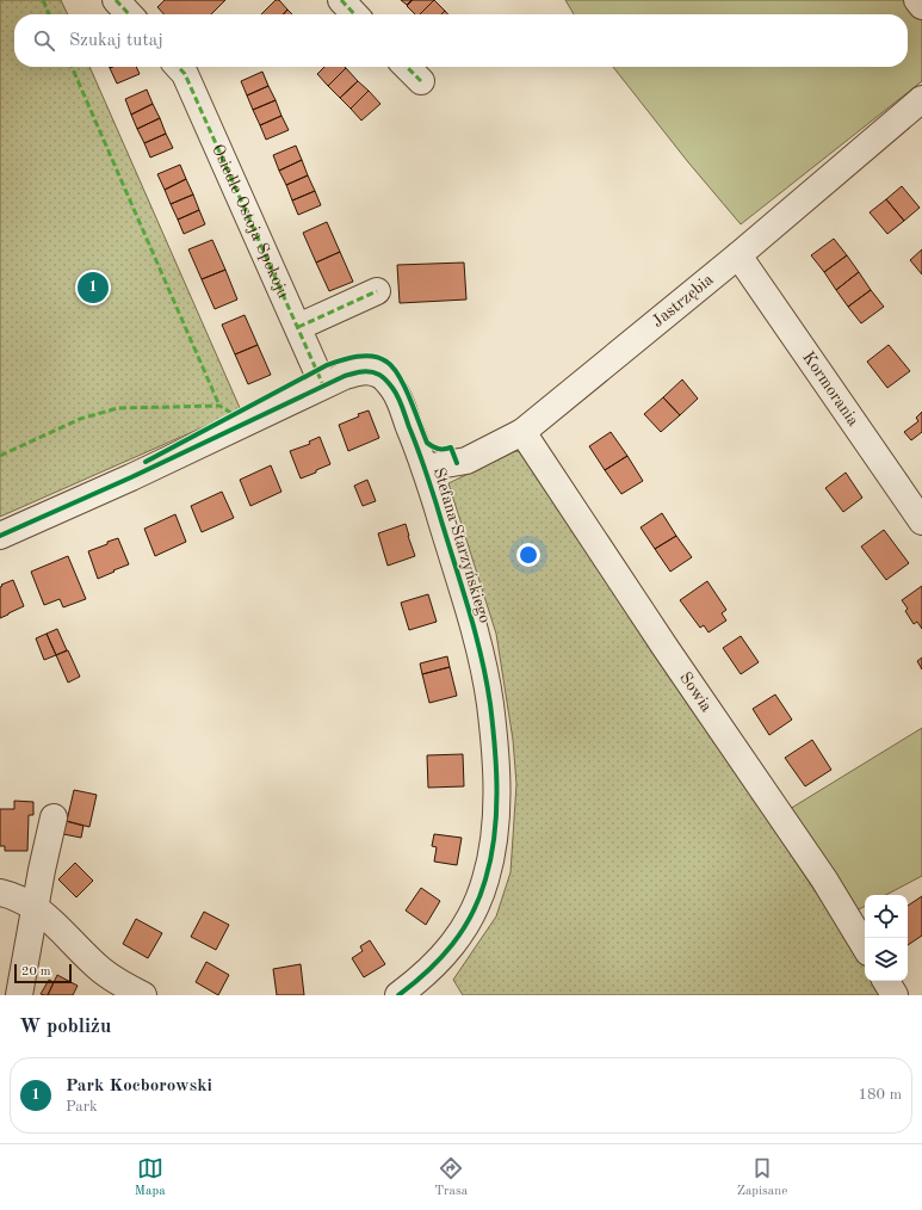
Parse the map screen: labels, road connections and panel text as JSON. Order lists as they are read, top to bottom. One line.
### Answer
{"streets":{"street":["Osiedle Ostoja Spokoju","Jastrzębia","Kormorania","Stefana Starzyńskiego","Sowia"]},"crossings":[["Osiedle Ostoja Spokoju","Stefana Starzyńskiego"],["Jastrzębia","Kormorania"],["Jastrzębia","Stefana Starzyńskiego"],["Jastrzębia","Sowia"]],"scale_bar":"20 m","page":{"search":"Szukaj tutaj","pins":"1","scale":"20 m","heading":"W pobliżu","list":[{"mark":"1","name":"Park Kocborowski","note":"Park","value":"180 m"}],"nav":["Mapa","Trasa","Zapisane"]}}
